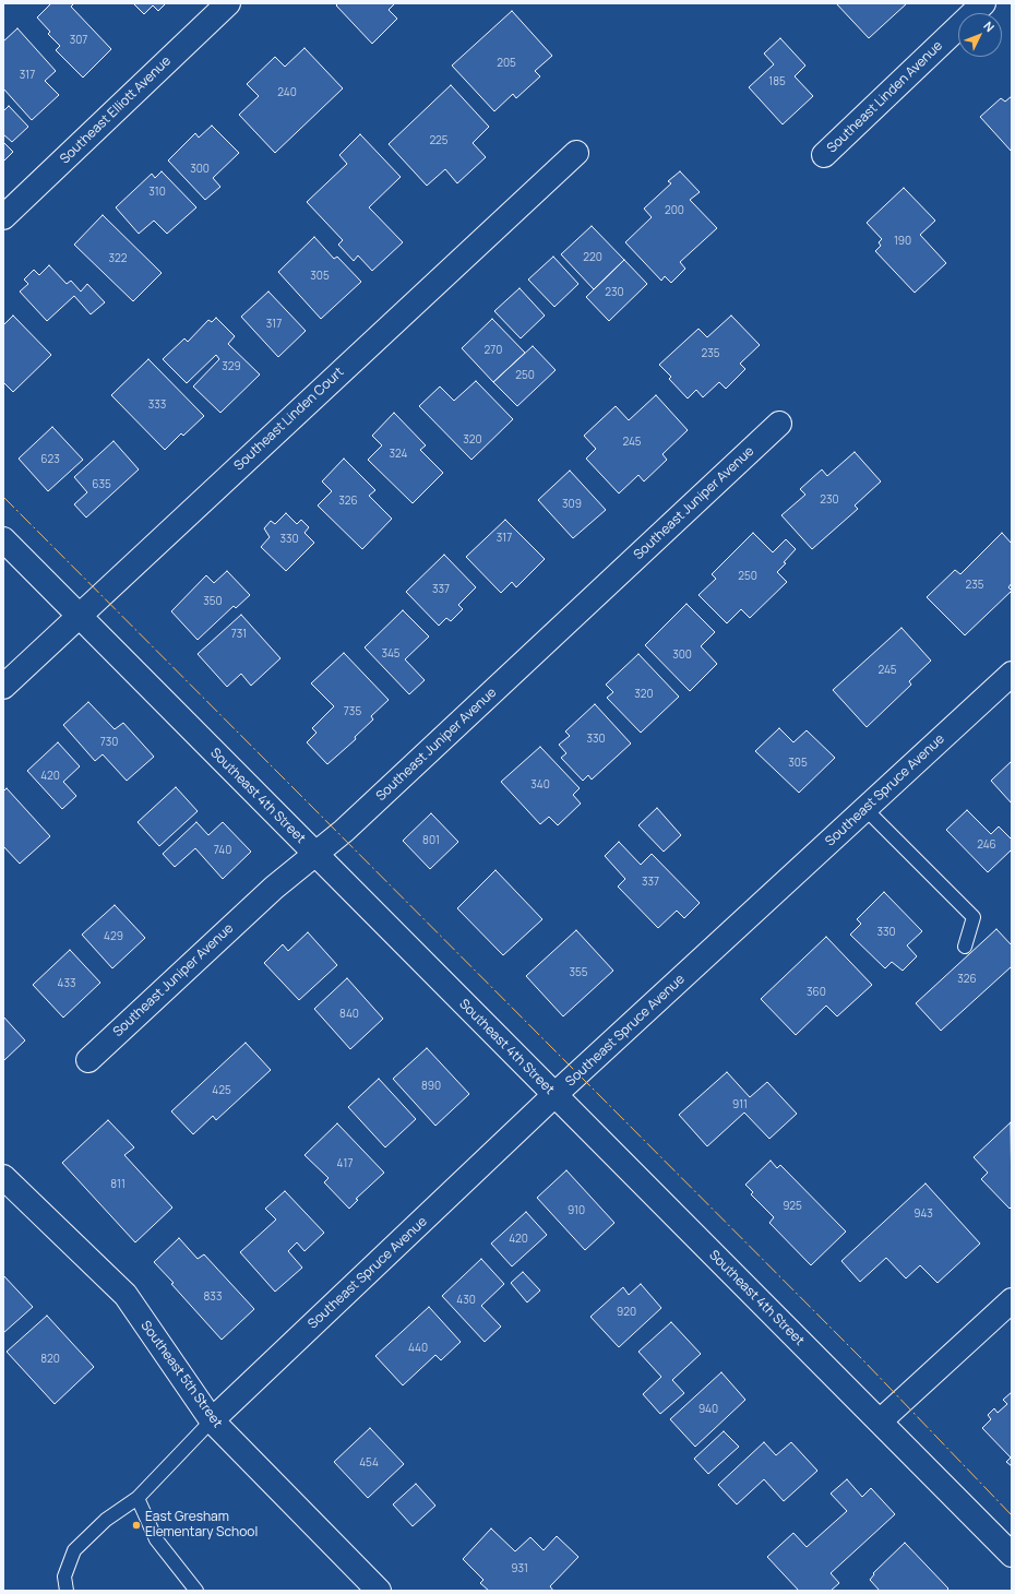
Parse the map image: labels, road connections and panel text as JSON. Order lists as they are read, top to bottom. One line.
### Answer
{"streets":{"street":["Southeast Linden Avenue","Southeast Elliott Avenue","Southeast Linden Court","Southeast Juniper Avenue","Southeast Spruce Avenue","Southeast 4th Street","Southeast 5th Street"]},"crossings":[["Southeast Linden Court","Southeast 4th Street"],["Southeast Juniper Avenue","Southeast 4th Street"],["Southeast Spruce Avenue","Southeast 4th Street"],["Southeast Spruce Avenue","Southeast 5th Street"]],"places":["East Gresham Elementary School"],"house_numbers":["307","205","317","185","240","225","300","310","200","190","220","322","305","230","317","270","235","329","250","333","320","245","324","623","635","230","326","309","317","330","250","235","337","350","731","345","300","245","320","735","330","730","305","420","340","801","246","740","337","330","429","355","326","433","360","840","890","425","911","417","811","925","910","943","420","833","430","920","440","820","940","454","931"],"north":"top right"}
